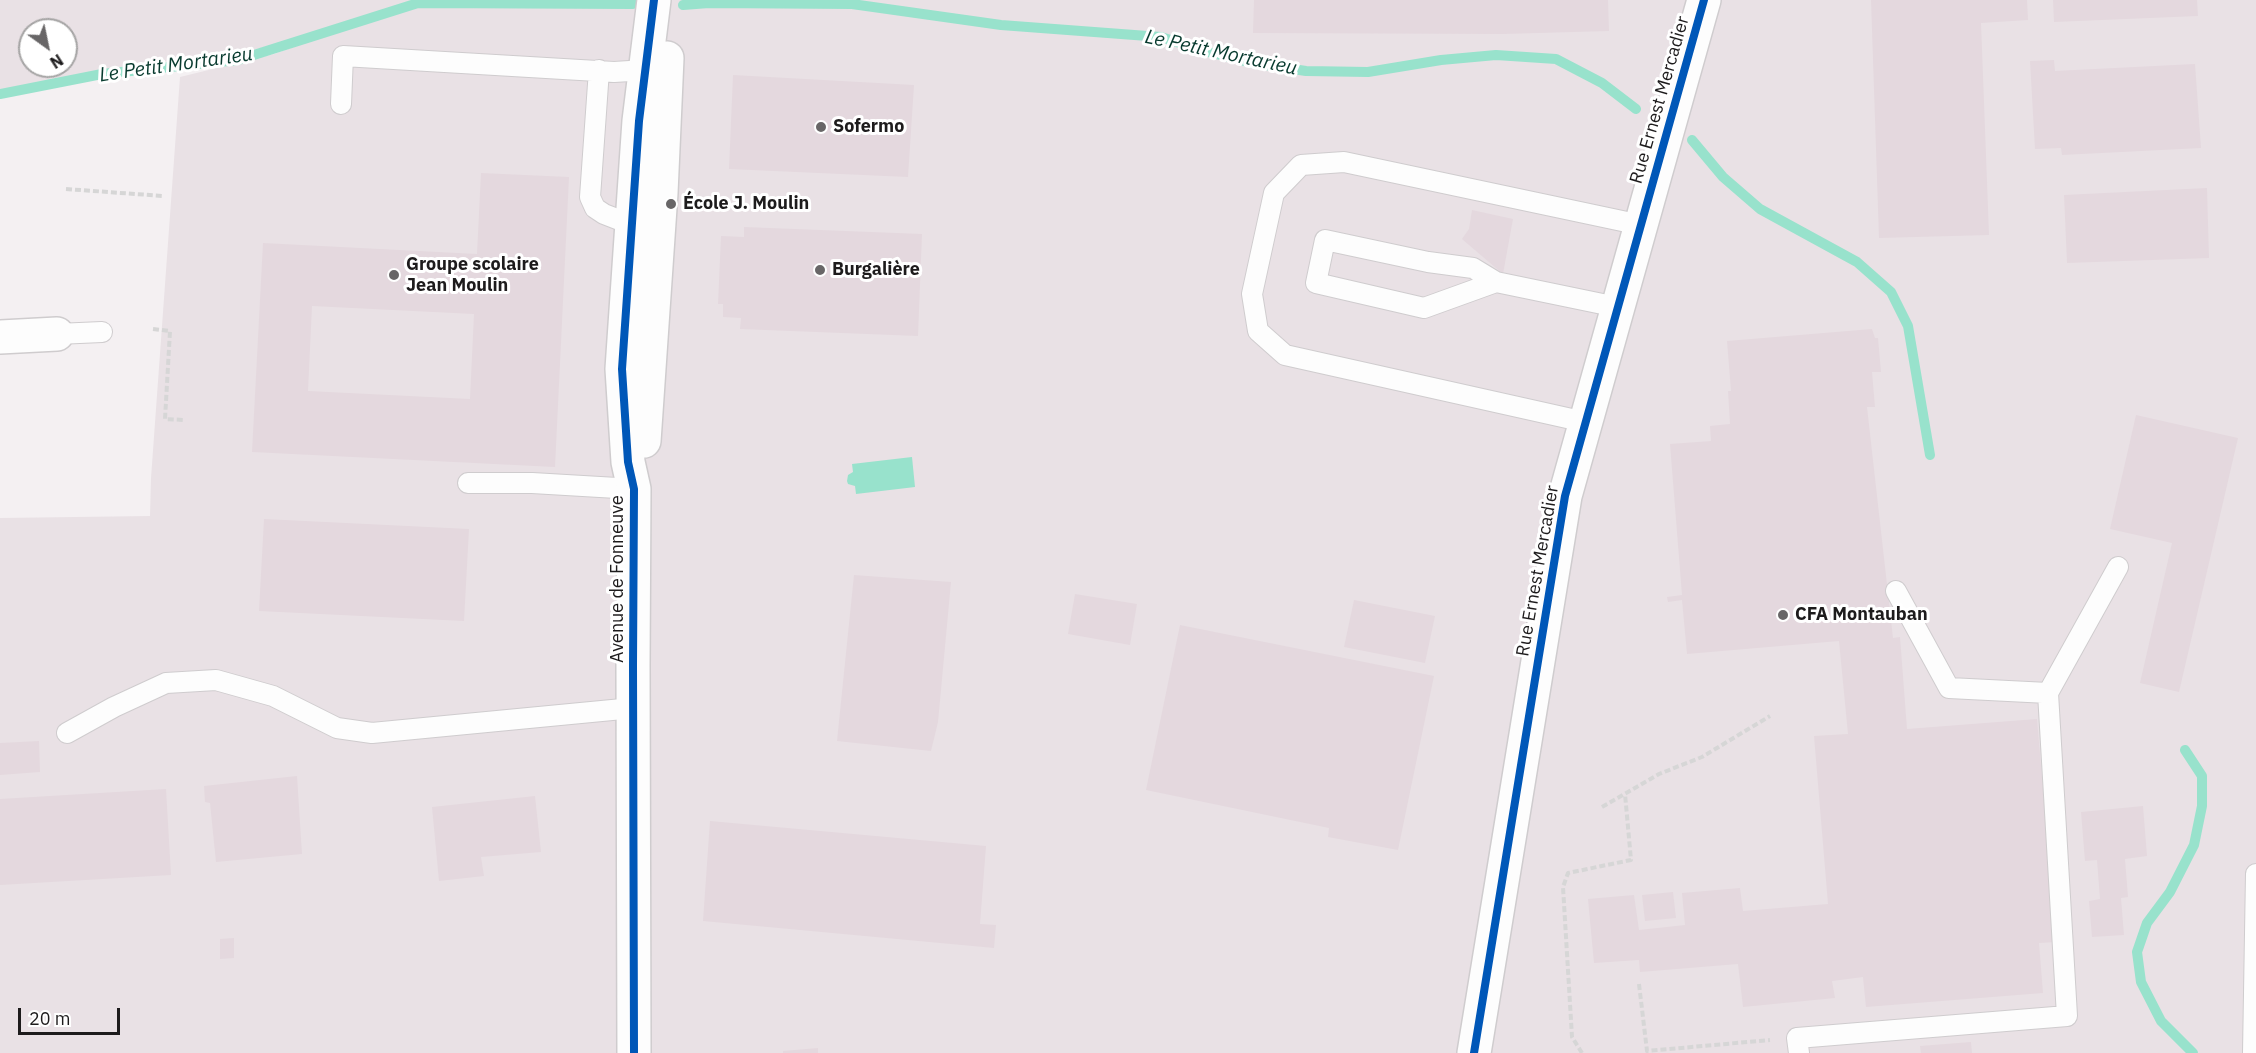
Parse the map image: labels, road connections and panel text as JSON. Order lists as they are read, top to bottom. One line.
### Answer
{"streets":{"street":["Rue Ernest Mercadier","Avenue de Fonneuve"]},"water":["Le Petit Mortarieu"],"places":["Sofermo","École J. Moulin","Burgalière","Groupe scolaire Jean Moulin","CFA Montauban"],"scale_bar":"20 m","north":"bottom right"}
